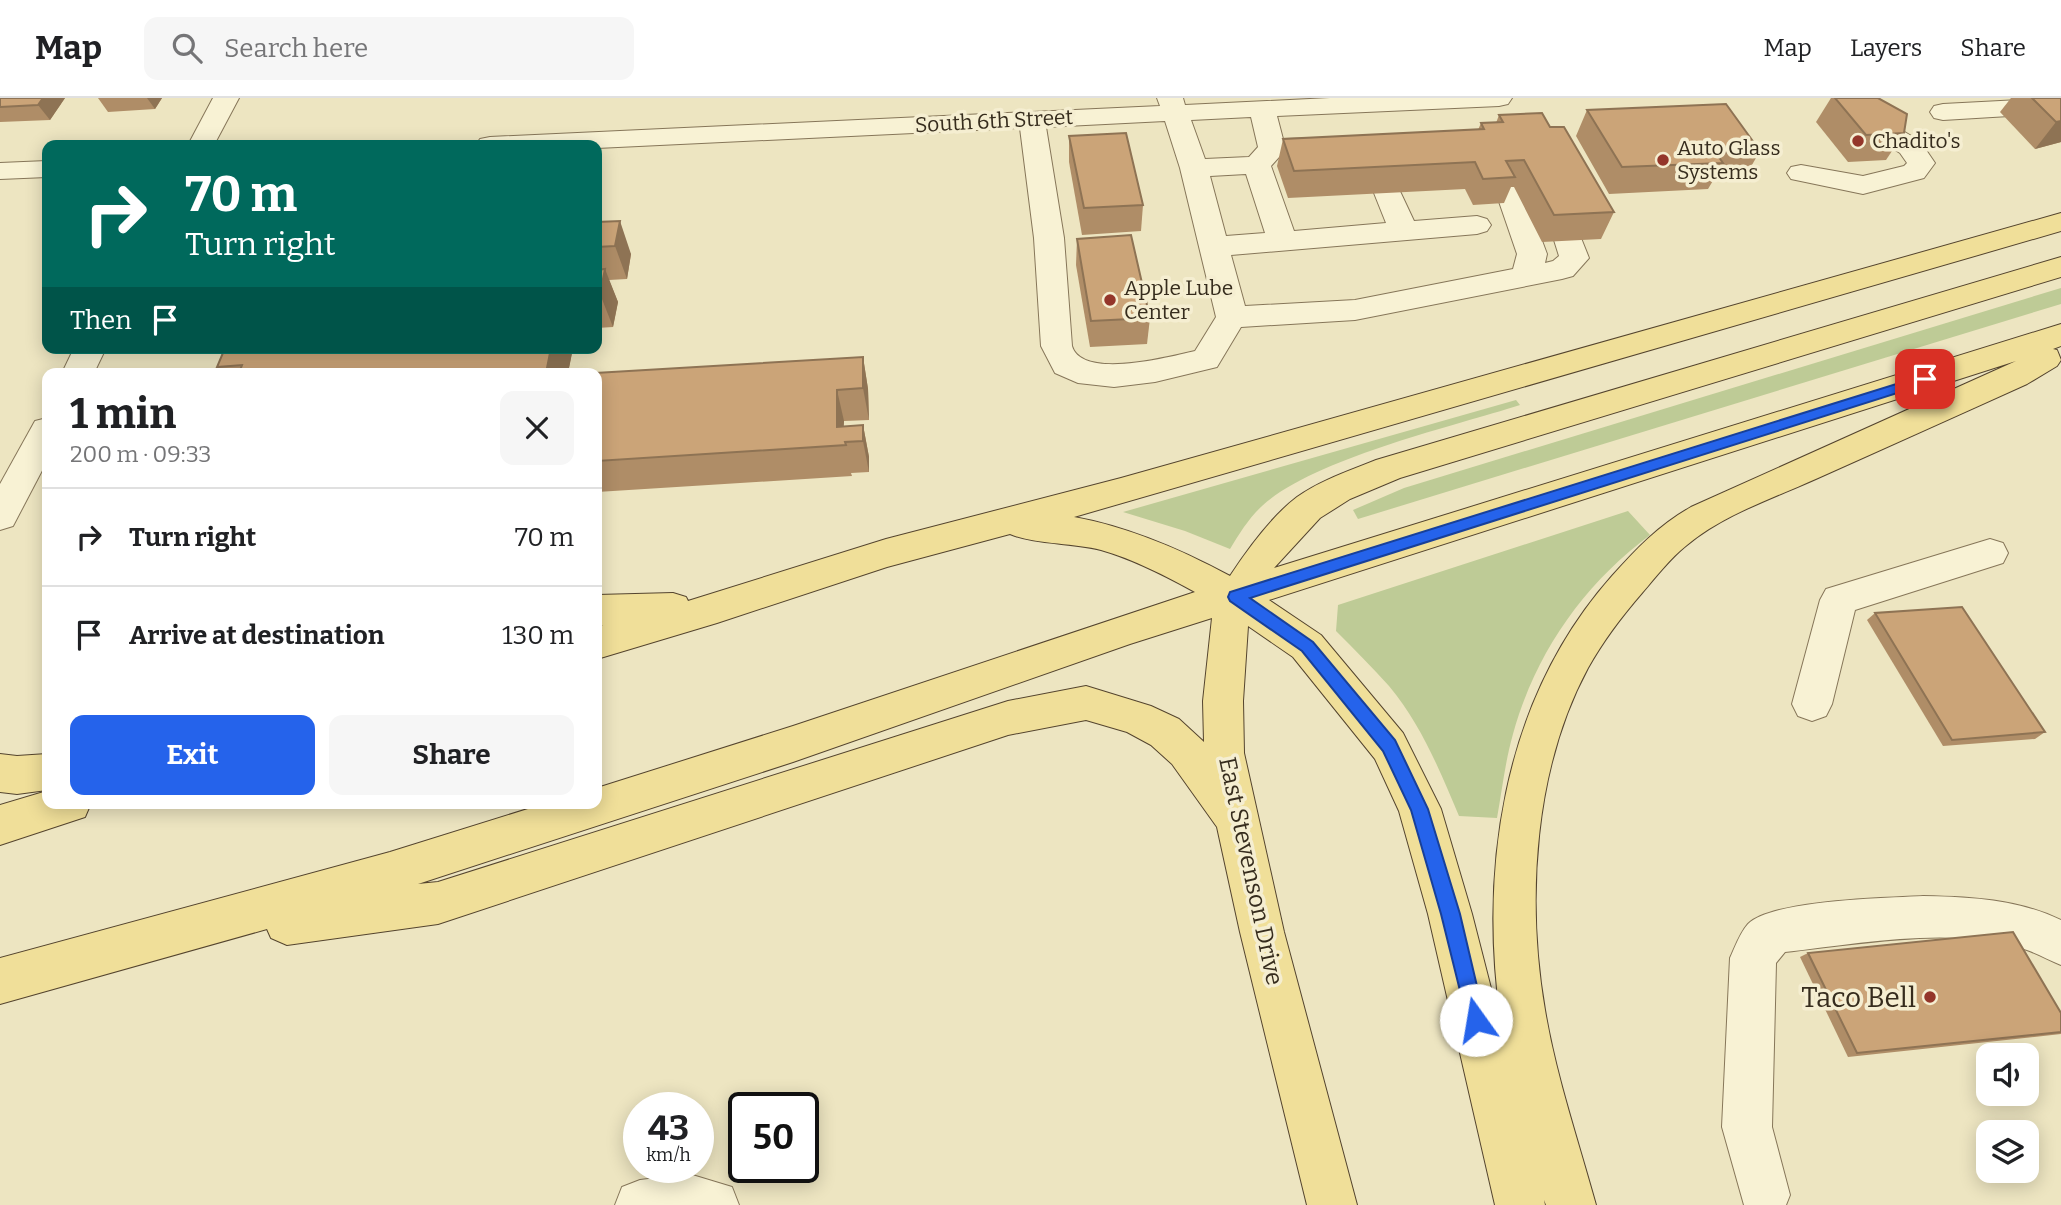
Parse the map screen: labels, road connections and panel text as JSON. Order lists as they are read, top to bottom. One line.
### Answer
{"streets":{"main road":["East Stevenson Drive"],"street":["South 6th Street"]},"places":["Chadito's","Auto Glass Systems","Apple Lube Center","Taco Bell"],"page":{"header":"Map","search":"Search here","nav":["Map","Layers","Share"],"turn":["70 m","Turn right"],"then":"Then","heading":["1 min","200 m · 09:33"],"list":[{"name":"Turn right","value":"70 m"},{"name":"Arrive at destination","value":"130 m"}],"buttons":["Exit","Share"],"speed":"43 km/h","limit":"50"}}
